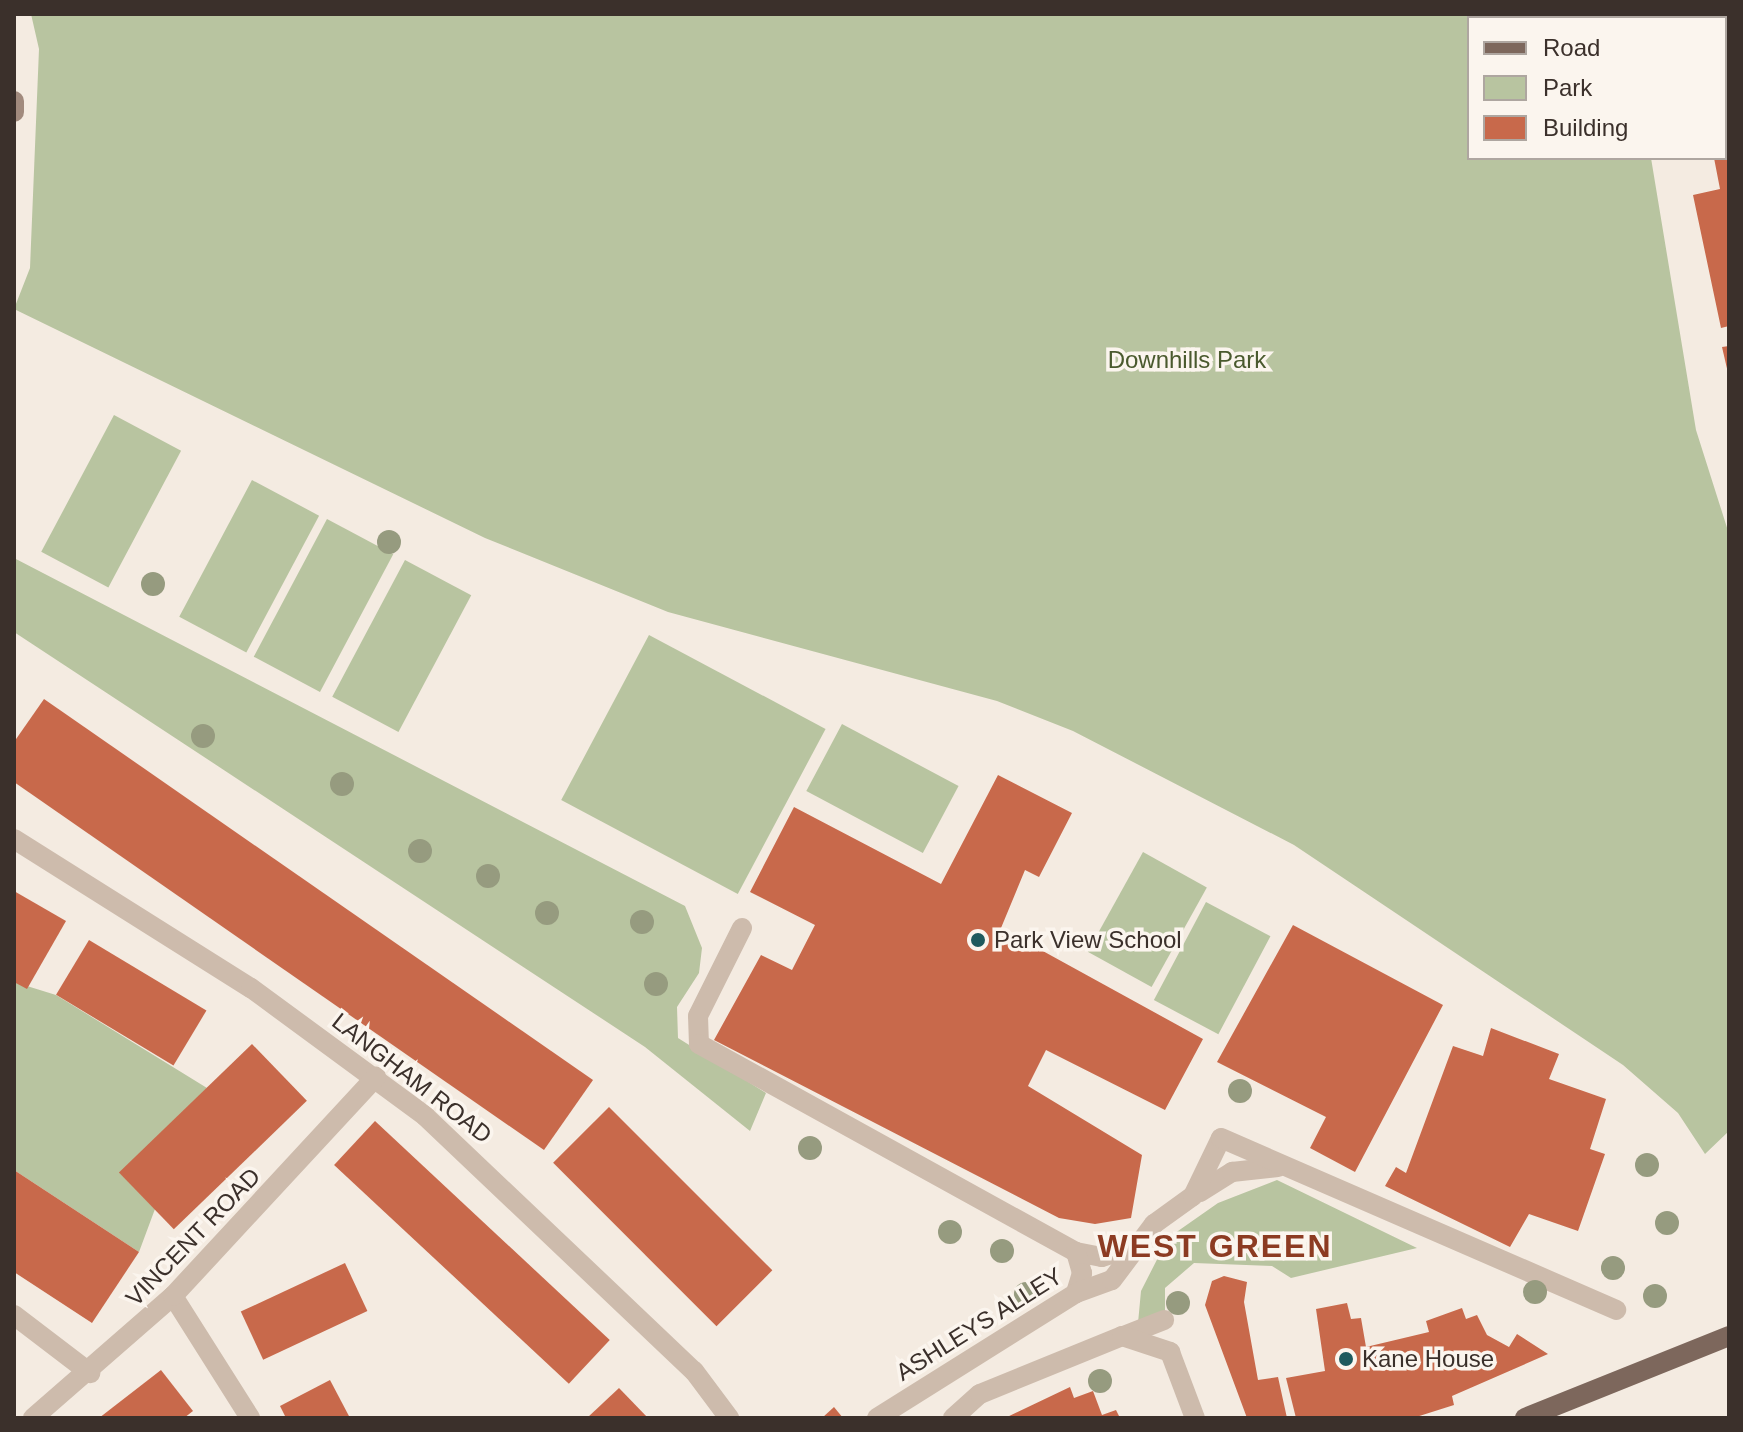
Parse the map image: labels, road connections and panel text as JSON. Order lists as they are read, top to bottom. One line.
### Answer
{"streets":{"street":["LANGHAM ROAD","VINCENT ROAD","ASHLEYS ALLEY"]},"crossings":[["LANGHAM ROAD","VINCENT ROAD"]],"districts":["WEST GREEN"],"parks":["Downhills Park"],"places":["Park View School","Kane House"],"legend":["Road","Park","Building"]}
